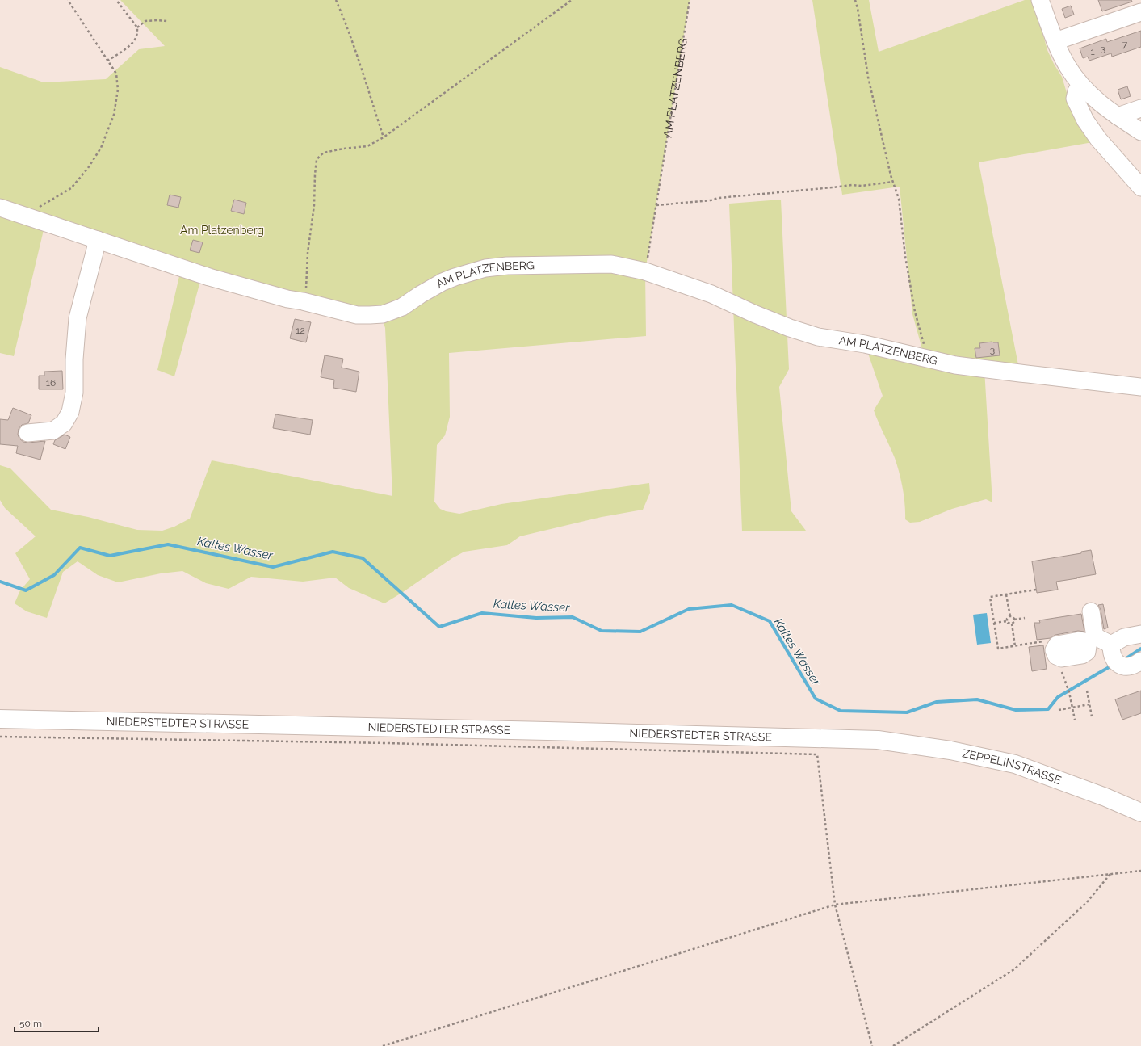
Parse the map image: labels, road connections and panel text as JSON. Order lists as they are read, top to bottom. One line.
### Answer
{"streets":{"main road":["NIEDERSTEDTER STRASSE","ZEPPELINSTRASSE"],"street":["AM PLATZENBERG"]},"crossings":[["NIEDERSTEDTER STRASSE","ZEPPELINSTRASSE"]],"water":["Kaltes Wasser"],"parks":["Am Platzenberg"],"house_numbers":["7","3","1","12","3","16"],"scale_bar":"50 m"}
